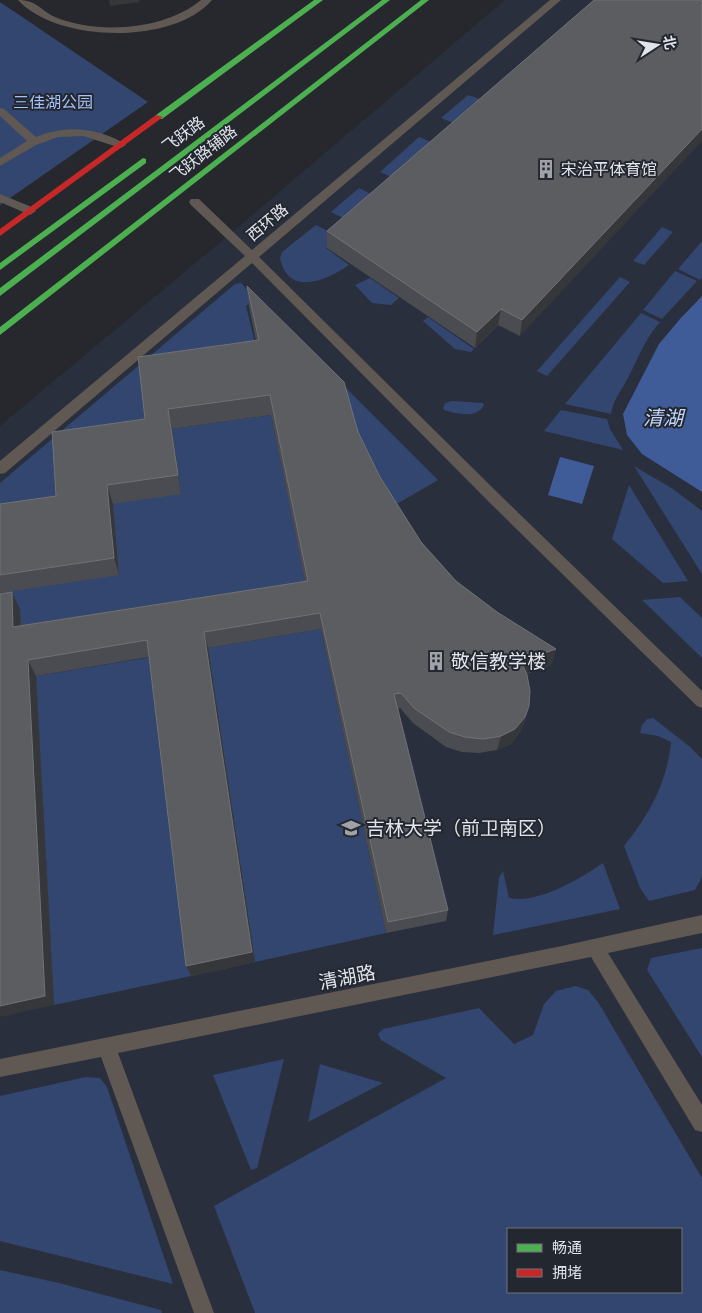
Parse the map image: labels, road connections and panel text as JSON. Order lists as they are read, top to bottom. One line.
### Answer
{"streets":{"street":["飞跃路","飞跃路辅路"],"lane":["西环路","清湖路"]},"water":["清湖"],"parks":["三佳湖公园"],"places":{"building":["宋治平体育馆","敬信教学楼"],"school or university":["吉林大学（前卫南区）"]},"legend":["畅通","拥堵"],"north":"right"}
